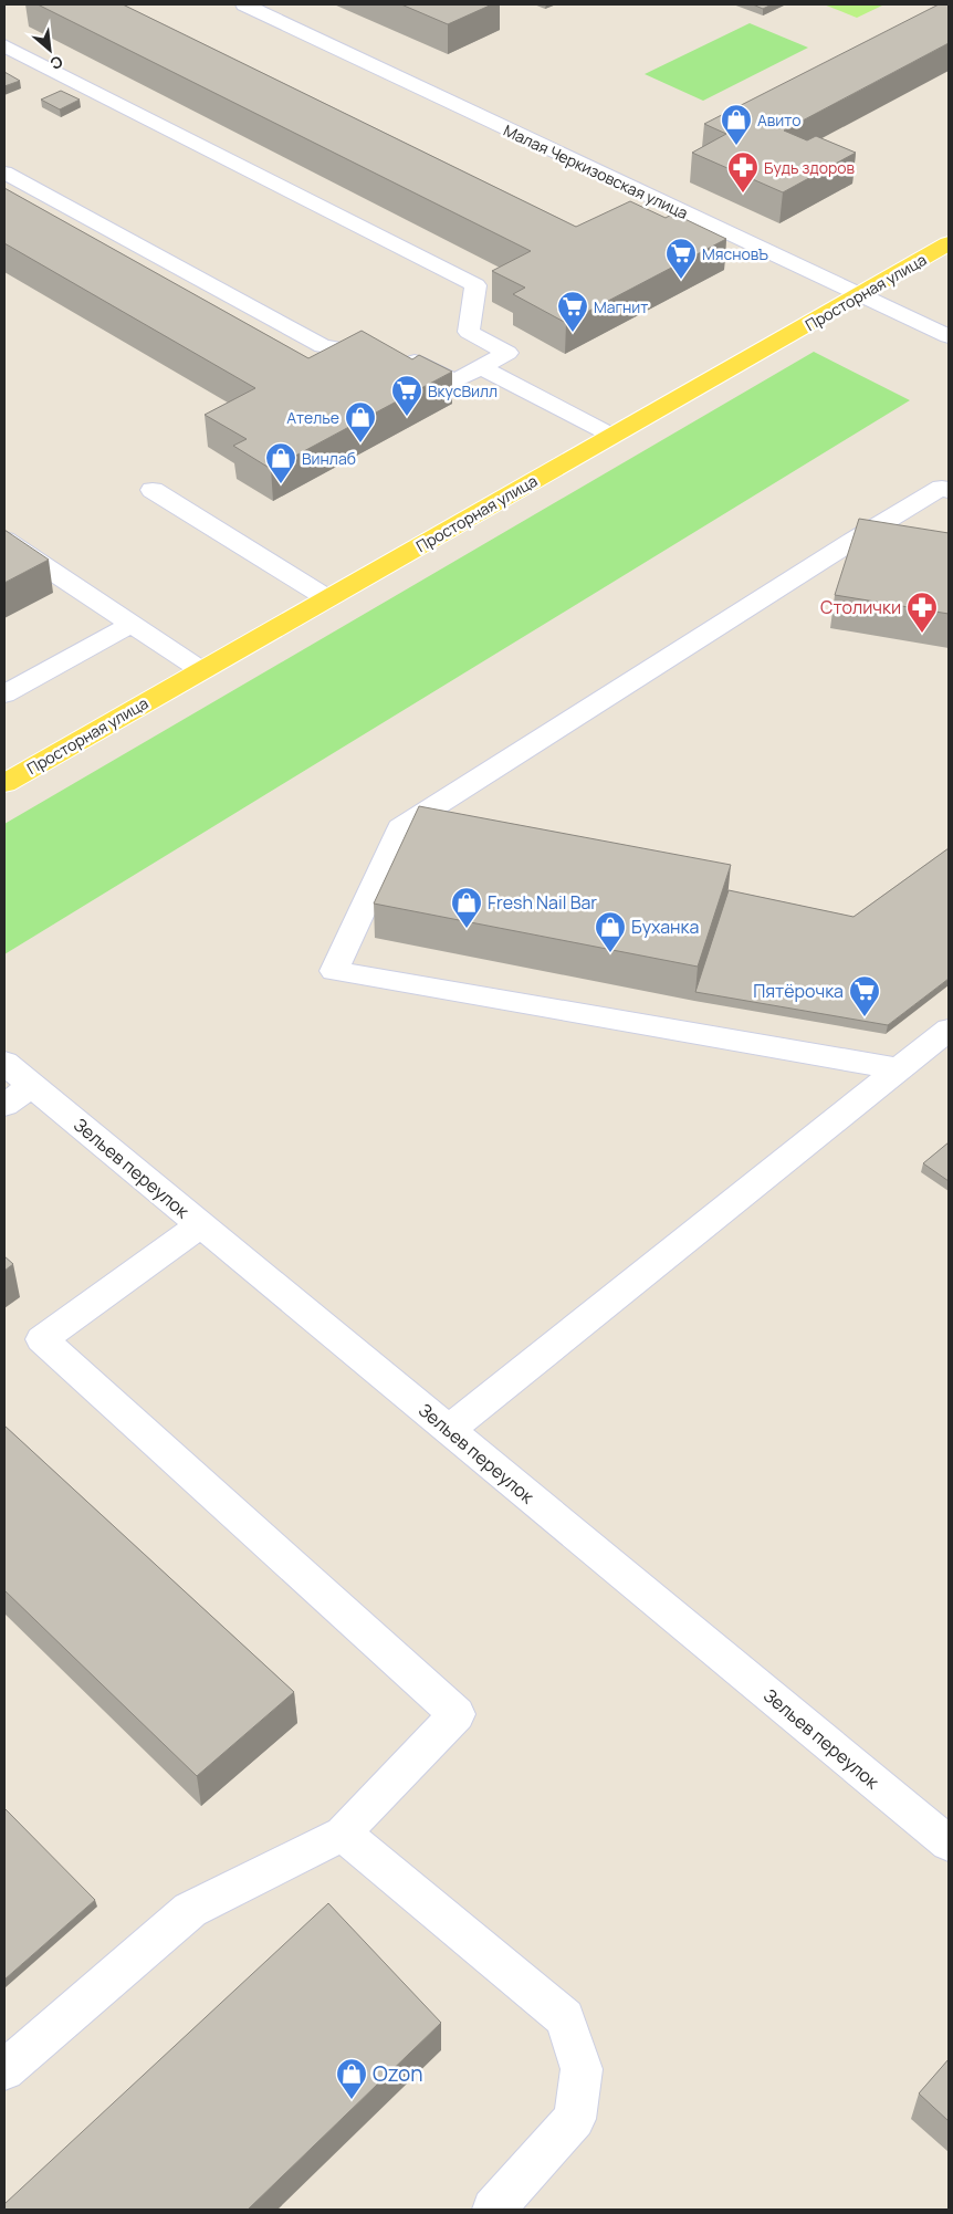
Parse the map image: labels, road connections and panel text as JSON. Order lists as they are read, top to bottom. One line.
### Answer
{"streets":{"main road":["Просторная улица"],"street":["Малая Черкизовская улица","Зельев переулок"]},"crossings":[["Малая Черкизовская улица","Просторная улица"]],"places":{"shop":["Авито","Ателье","Винлаб","Fresh Nail Bar","Буханка","Ozon"],"pharmacy":["Будь здоров","Столички"],"supermarket":["МясновЪ","Магнит","ВкусВилл","Пятёрочка"]},"north":"bottom right"}
